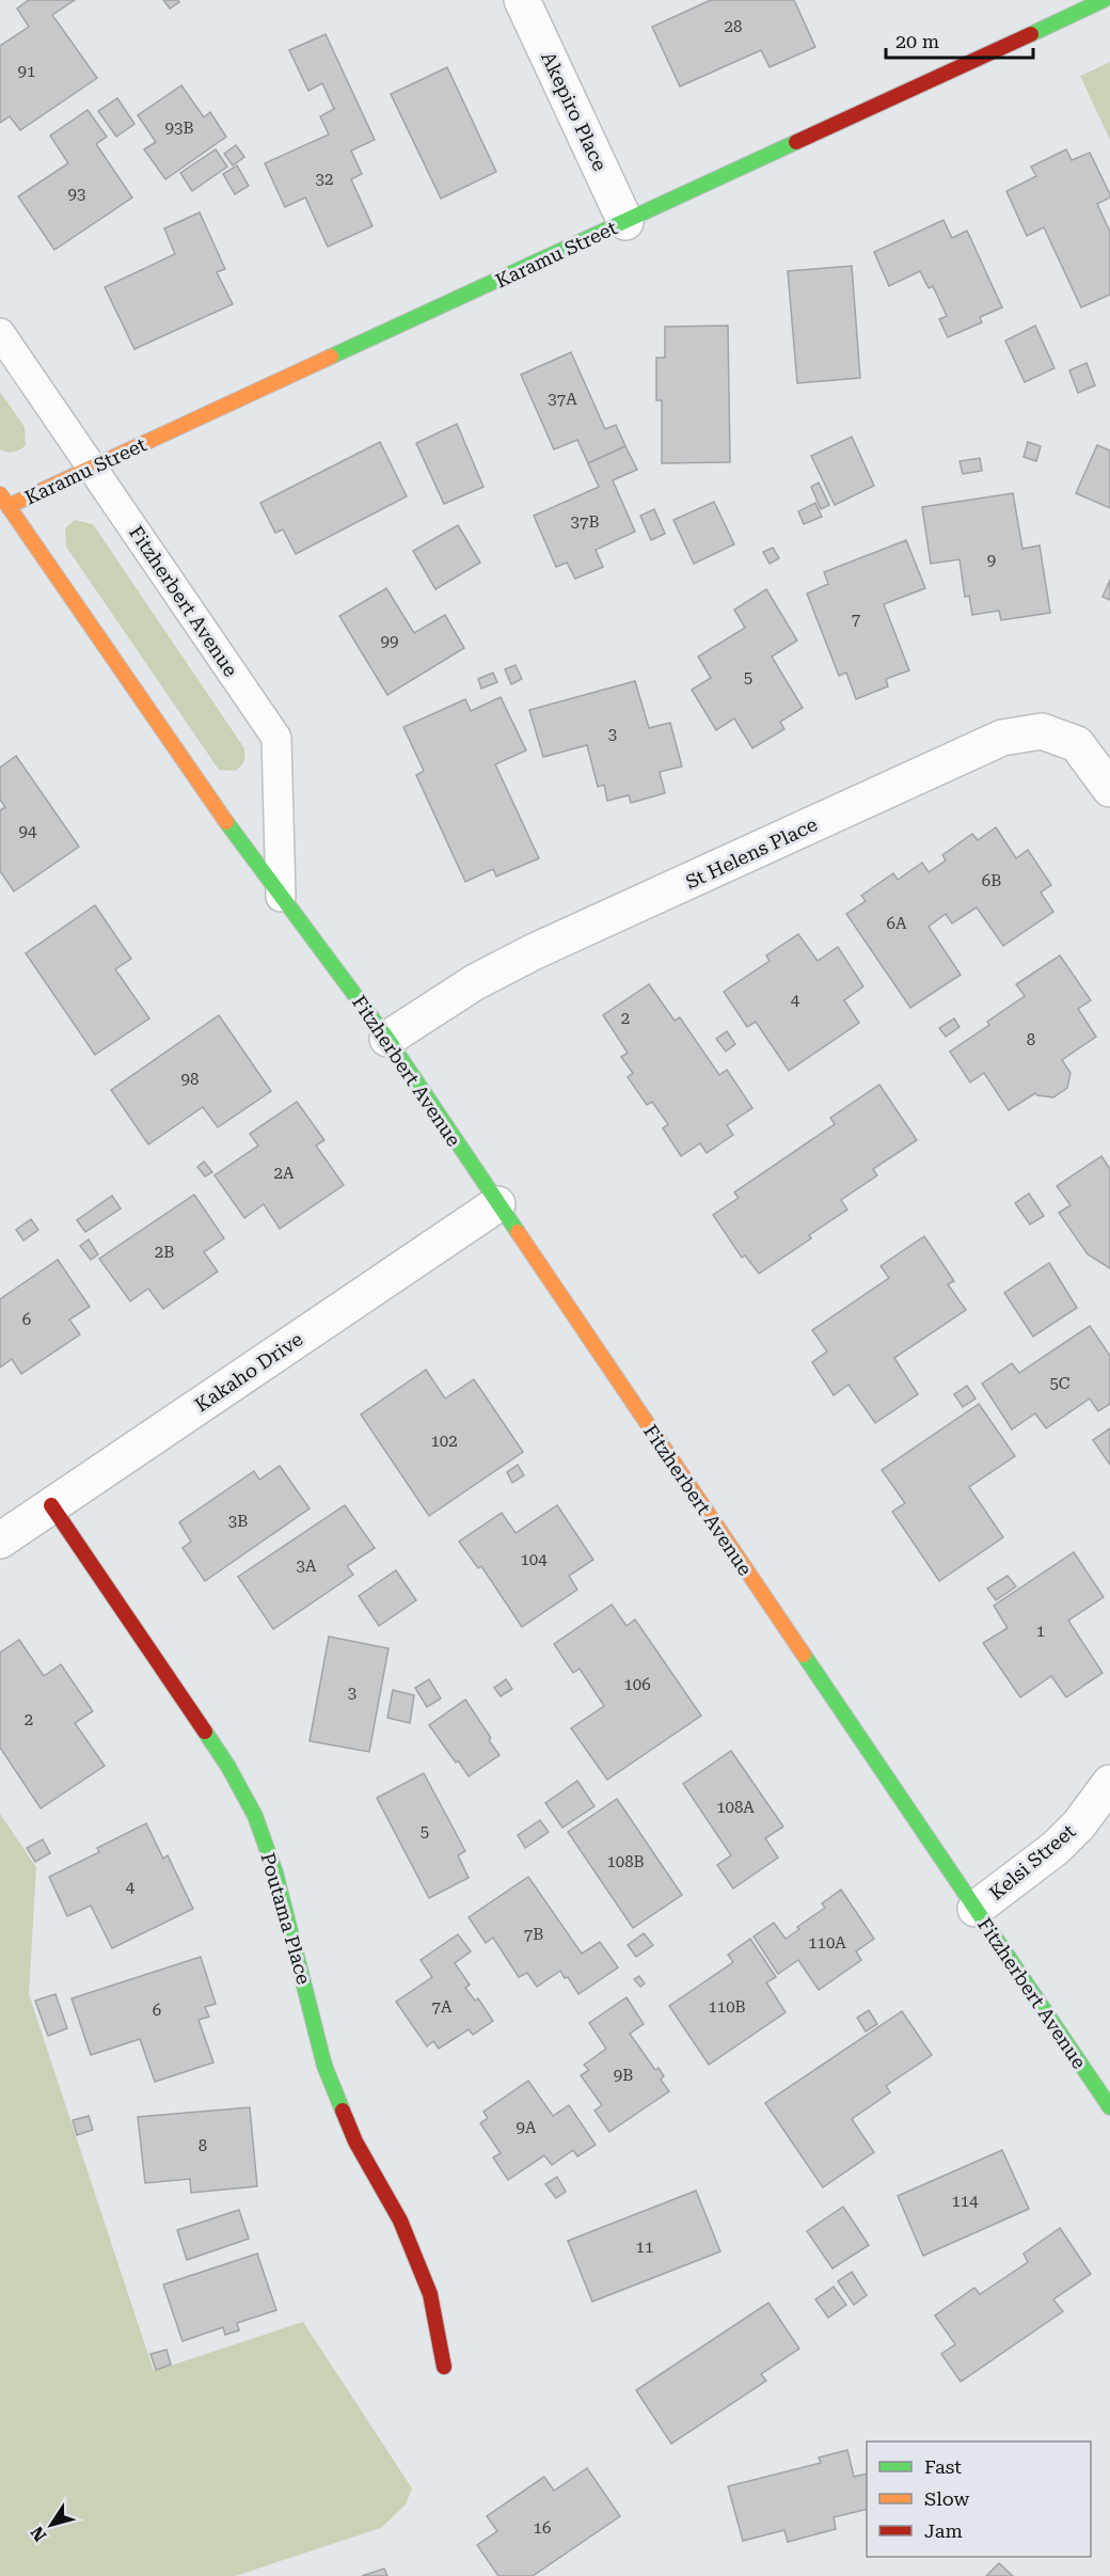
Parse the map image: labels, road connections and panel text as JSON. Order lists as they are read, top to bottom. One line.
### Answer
{"streets":{"street":["Akepiro Place","Karamu Street","Fitzherbert Avenue","St Helens Place","Kakaho Drive","Kelsi Street","Poutama Place"]},"crossings":[["Akepiro Place","Karamu Street"],["Karamu Street","Fitzherbert Avenue"],["Fitzherbert Avenue","St Helens Place"],["Fitzherbert Avenue","Kakaho Drive"],["Fitzherbert Avenue","Kelsi Street"],["Kakaho Drive","Poutama Place"]],"house_numbers":["28","91","93B","32","93","37A","37B","9","7","99","5","3","94","6B","6A","4","2","8","98","2A","2B","6","5C","102","3B","104","3A","1","106","3","2","108A","5","108B","4","7B","110A","7A","110B","6","9B","9A","8","114","11","16"],"legend":["Fast","Slow","Jam"],"scale_bar":"20 m","north":"bottom left"}
